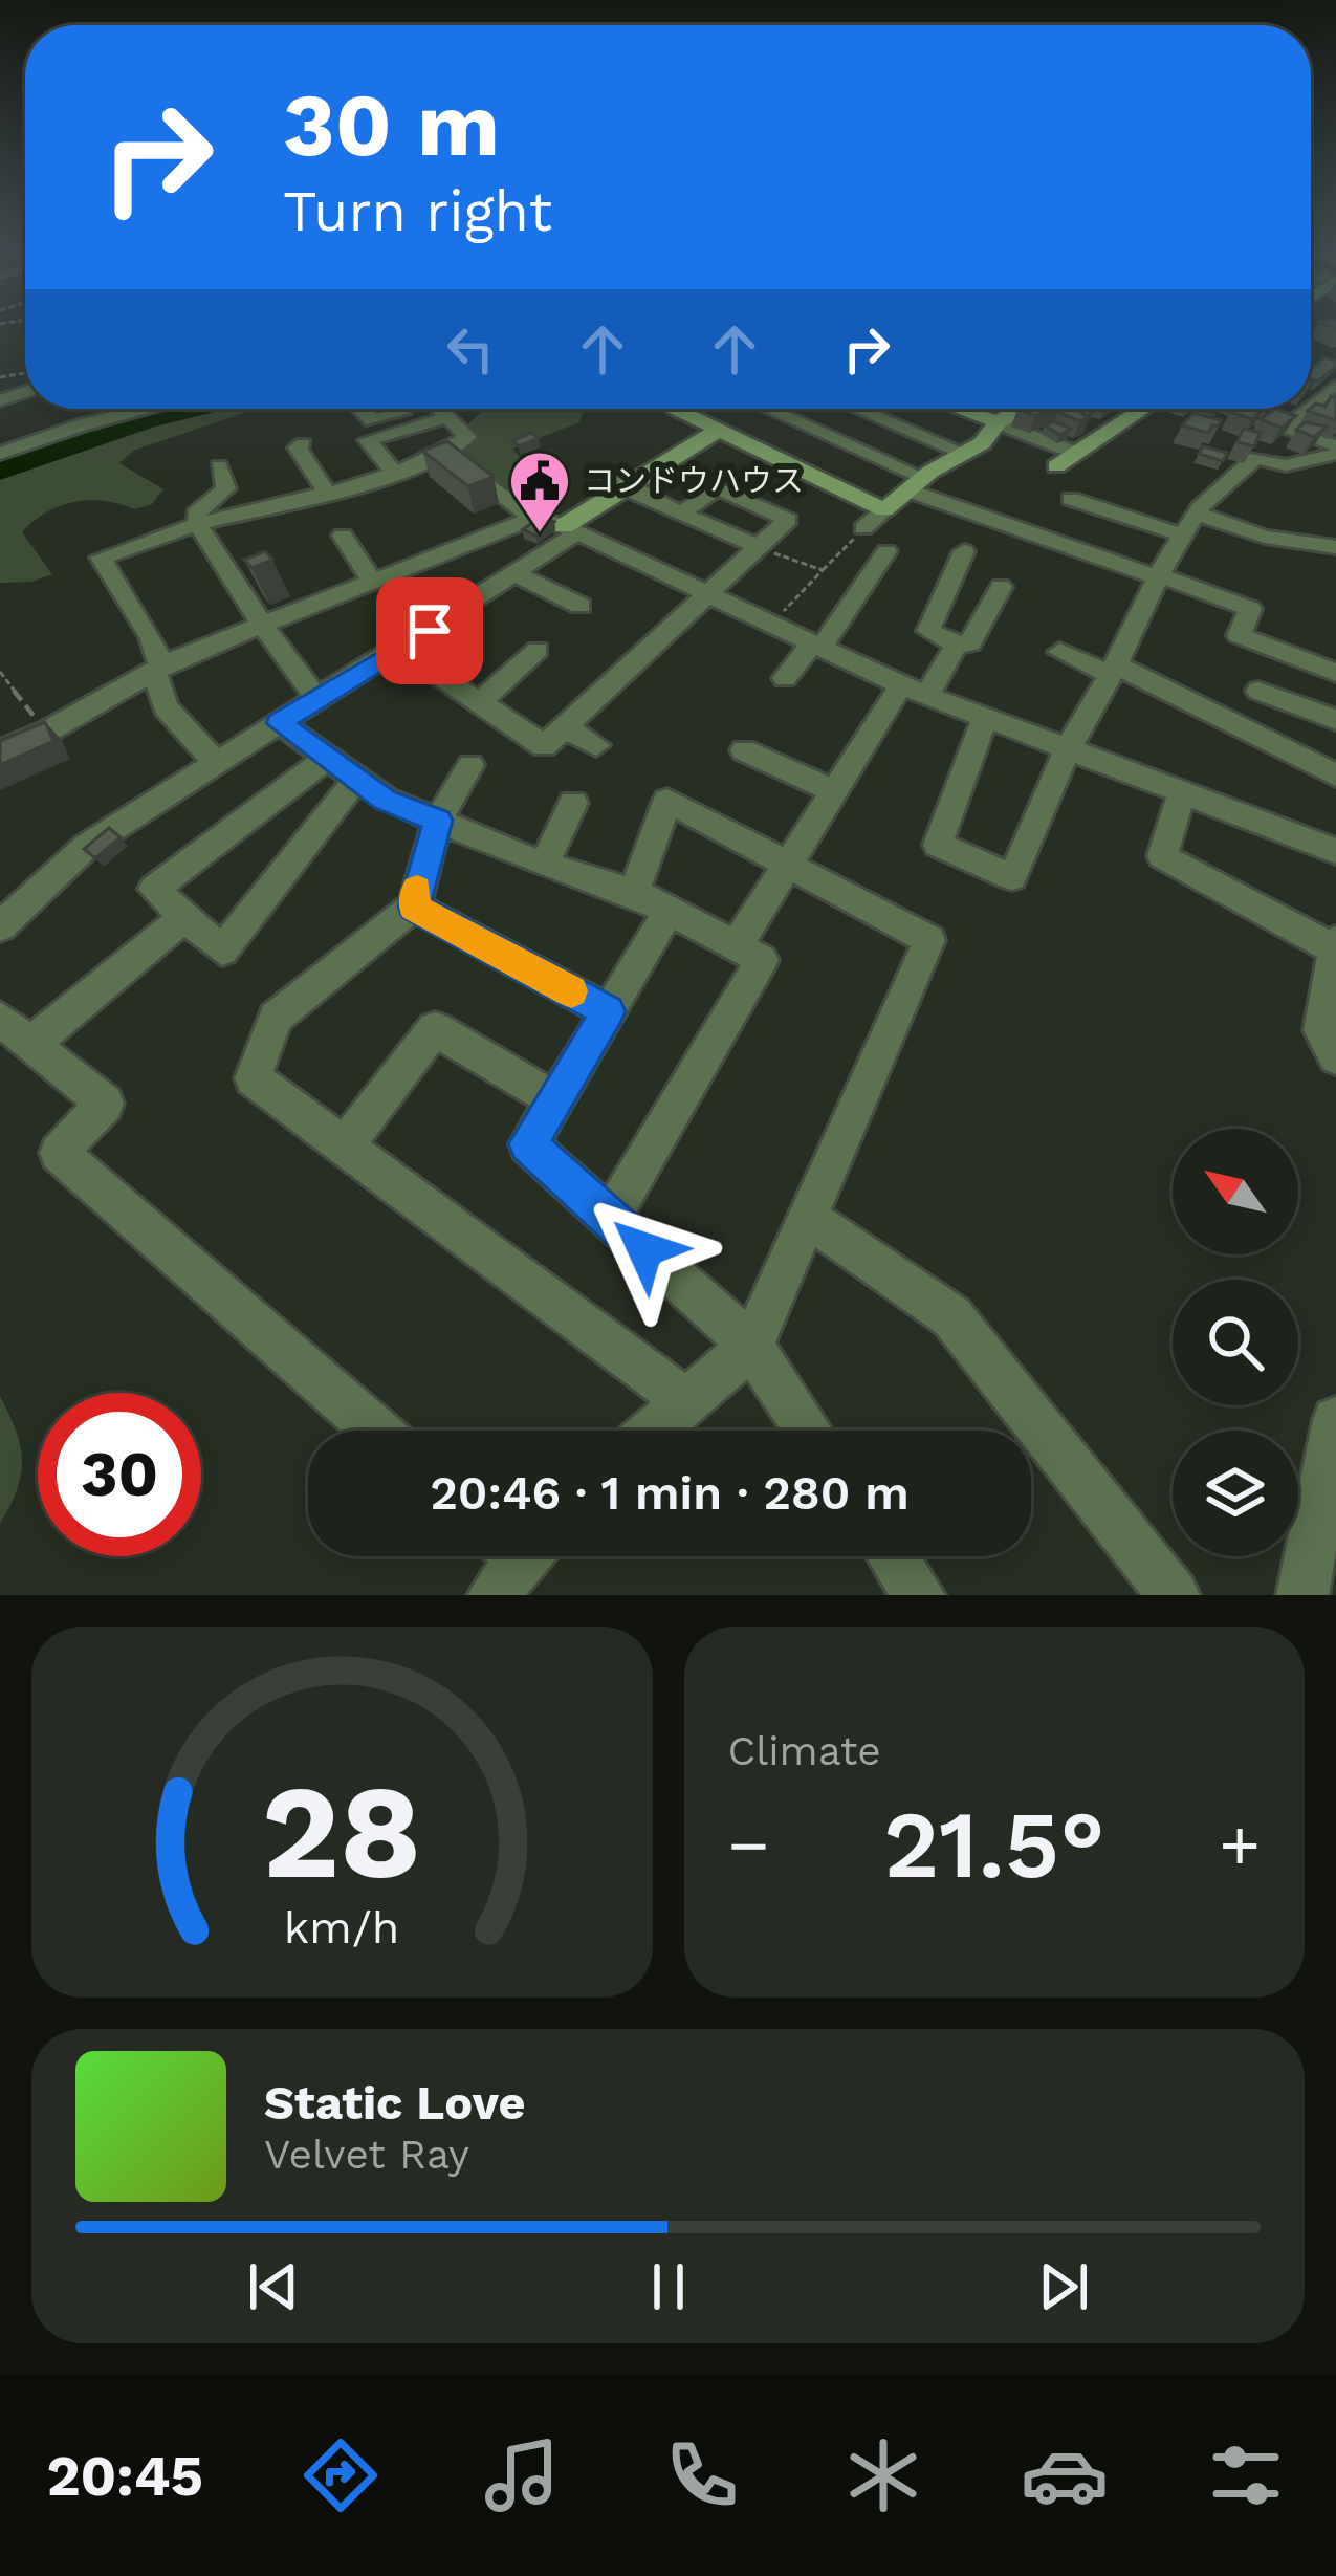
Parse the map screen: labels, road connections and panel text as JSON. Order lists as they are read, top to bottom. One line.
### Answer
{"places":{"public building":["コンドウハウス"]},"north":"top left","page":{"turn":["30 m","Turn right"],"limit":"30","trip":"20:46 · 1 min · 280 m","tile":"Climate","heat":["−","21.5°","+"],"song":["Static Love","Velvet Ray"],"tabs":"20:45","gauge":["28","km/h"]}}
